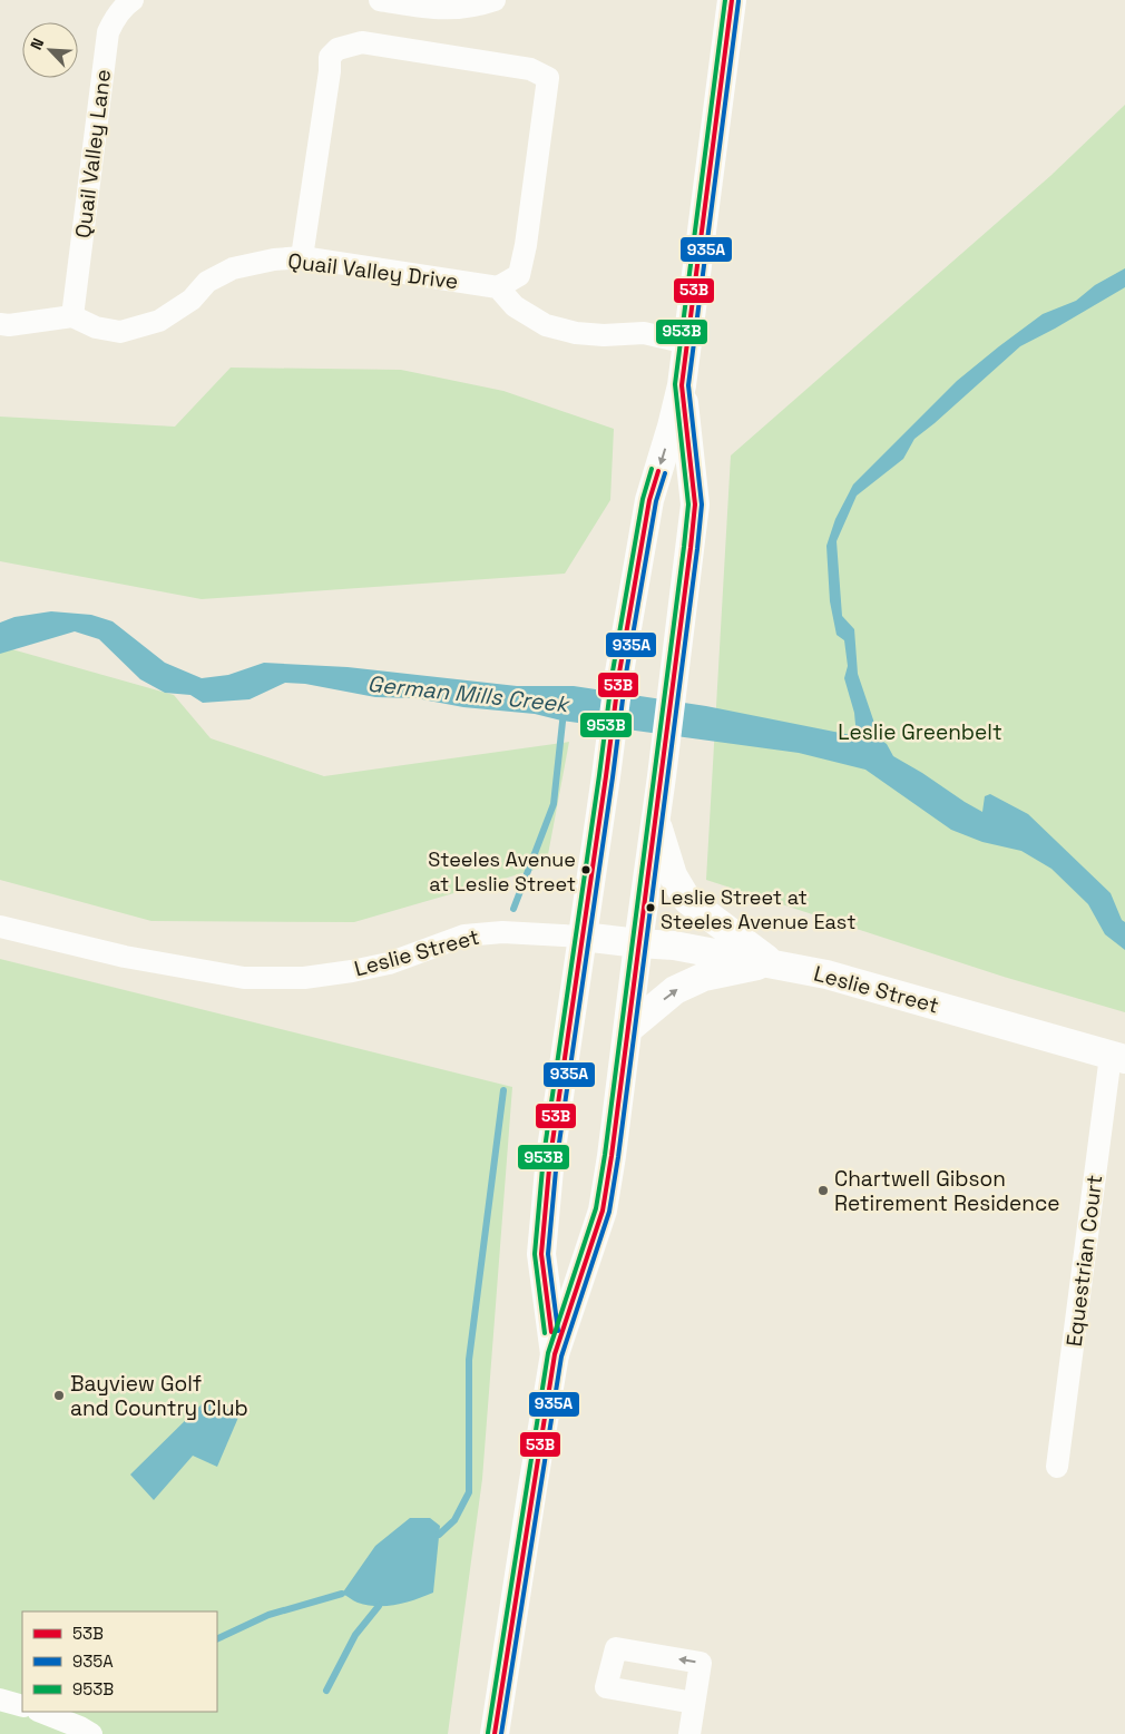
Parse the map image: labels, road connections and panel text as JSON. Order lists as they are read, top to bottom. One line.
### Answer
{"streets":{"main road":["Leslie Street"],"street":["Quail Valley Lane","Quail Valley Drive","Equestrian Court"]},"crossings":[["Quail Valley Lane","Quail Valley Drive"],["Leslie Street","Equestrian Court"]],"water":["German Mills Creek"],"parks":["Leslie Greenbelt"],"places":["Steeles Avenue at Leslie Street","Leslie Street at Steeles Avenue East","Chartwell Gibson Retirement Residence","Bayview Golf and Country Club"],"lines":["transit line 53B","transit line 953B","transit line 935A"],"legend":["53B","935A","953B"],"north":"top left"}
